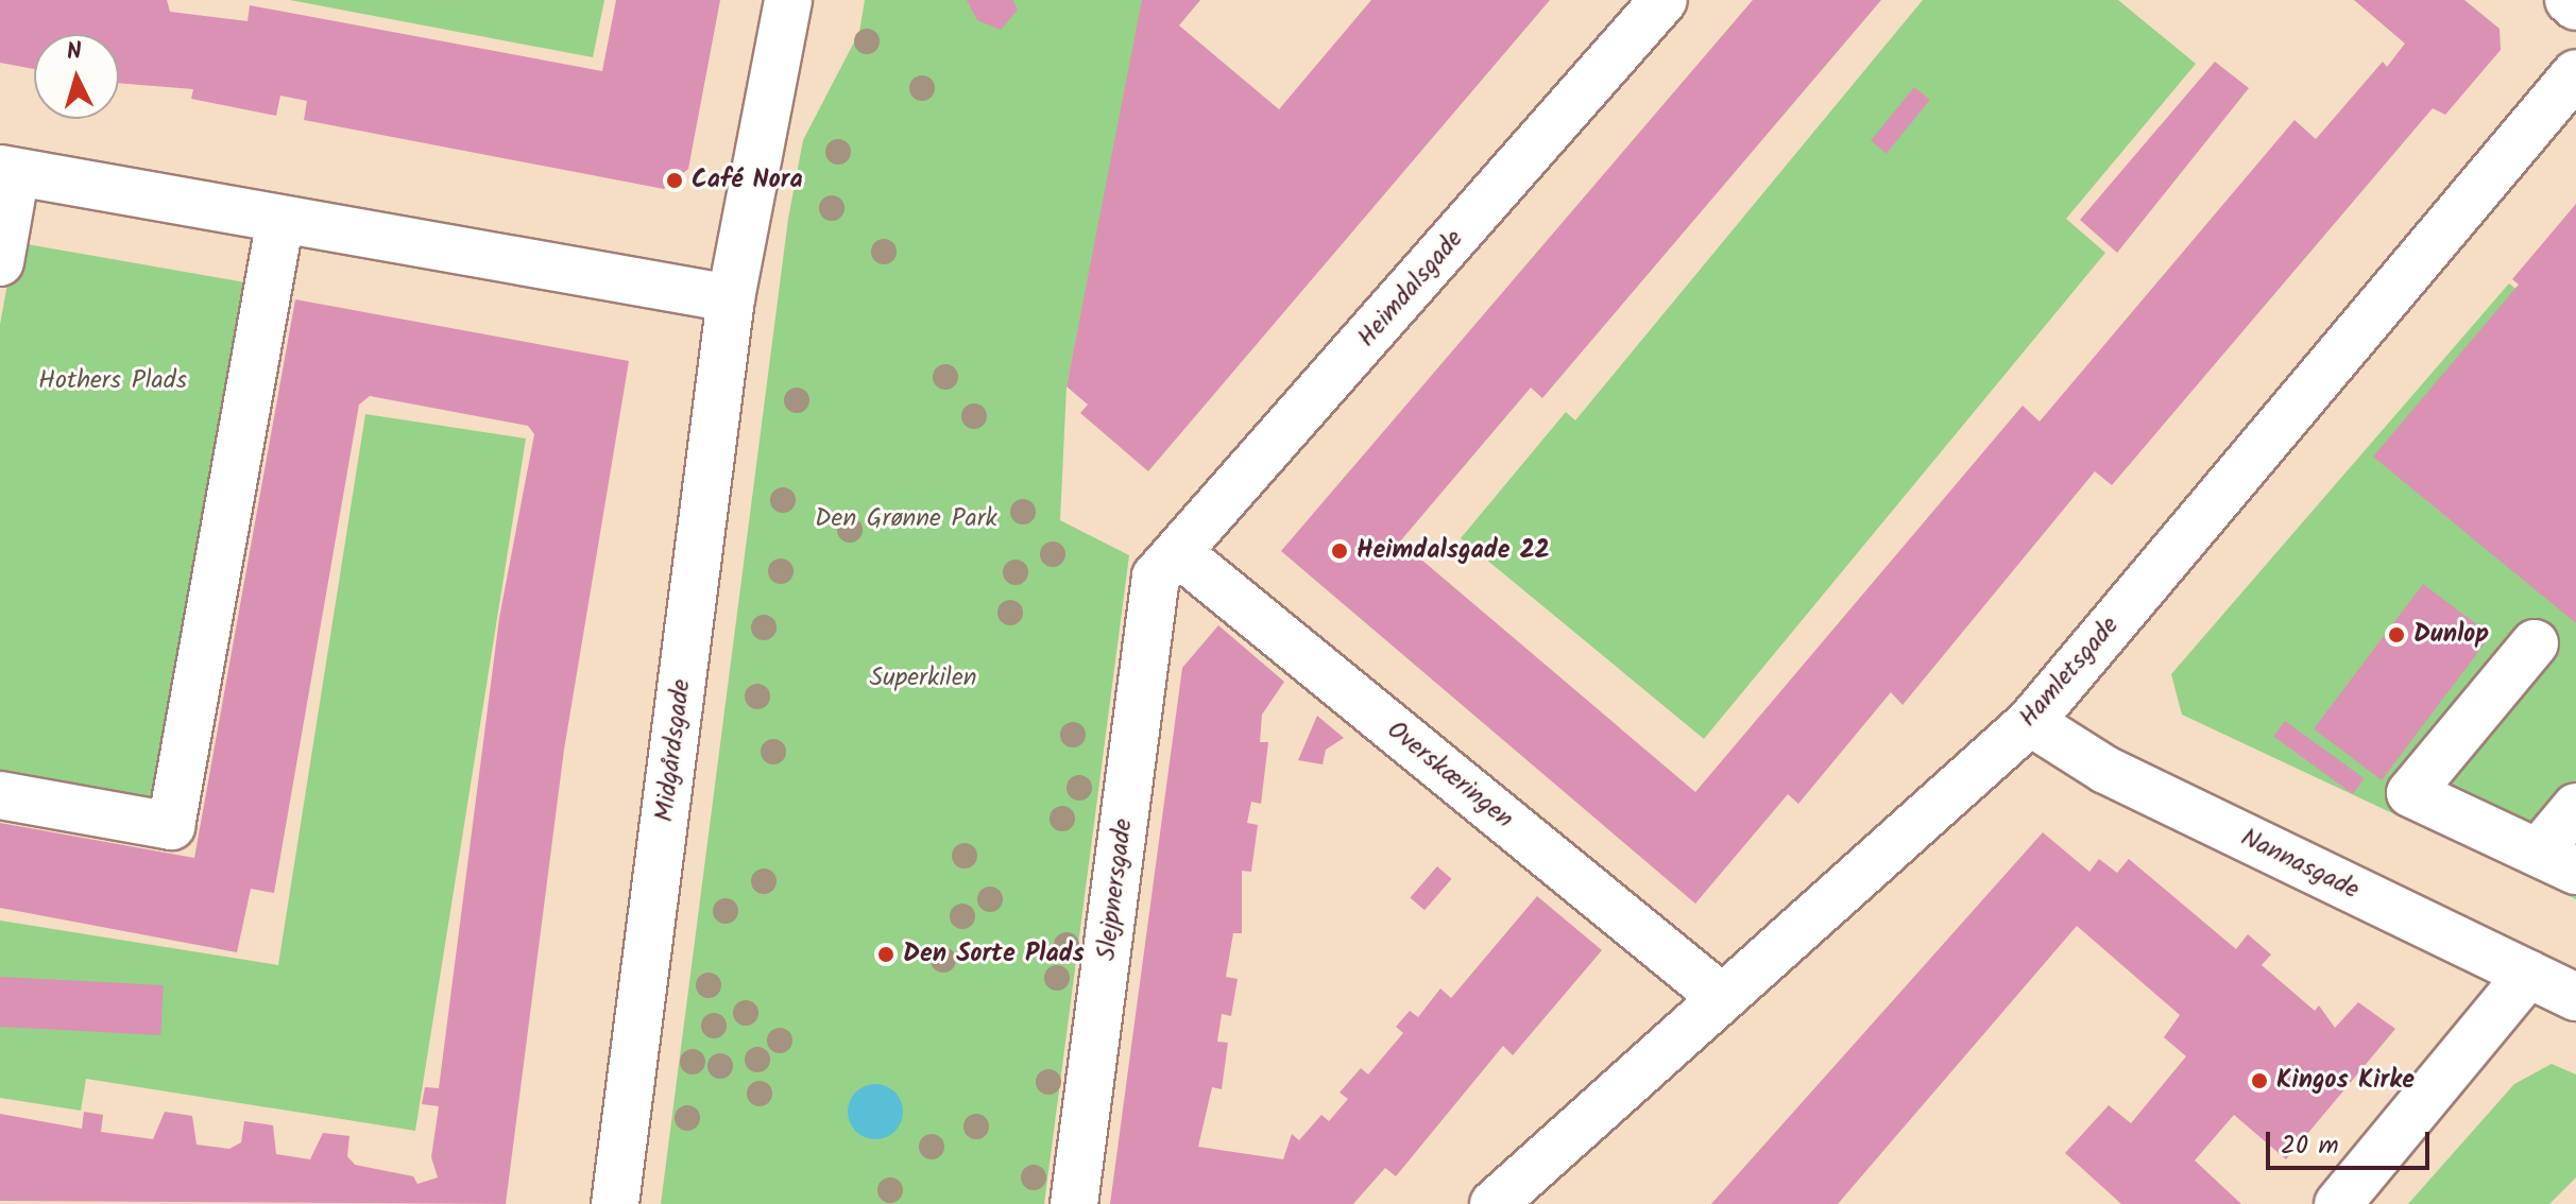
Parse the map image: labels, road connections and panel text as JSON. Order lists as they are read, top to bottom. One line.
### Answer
{"streets":{"street":["Heimdalsgade","Hamletsgade","Midgårdsgade","Overskæringen","Nannasgade","Slejpnersgade"]},"crossings":[["Heimdalsgade","Overskæringen"],["Heimdalsgade","Slejpnersgade"],["Hamletsgade","Overskæringen"],["Hamletsgade","Nannasgade"],["Overskæringen","Slejpnersgade"]],"parks":["Hothers Plads","Den Grønne Park","Superkilen"],"places":["Café Nora","Heimdalsgade 22","Dunlop","Den Sorte Plads","Kingos Kirke"],"scale_bar":"20 m","north":"top"}
